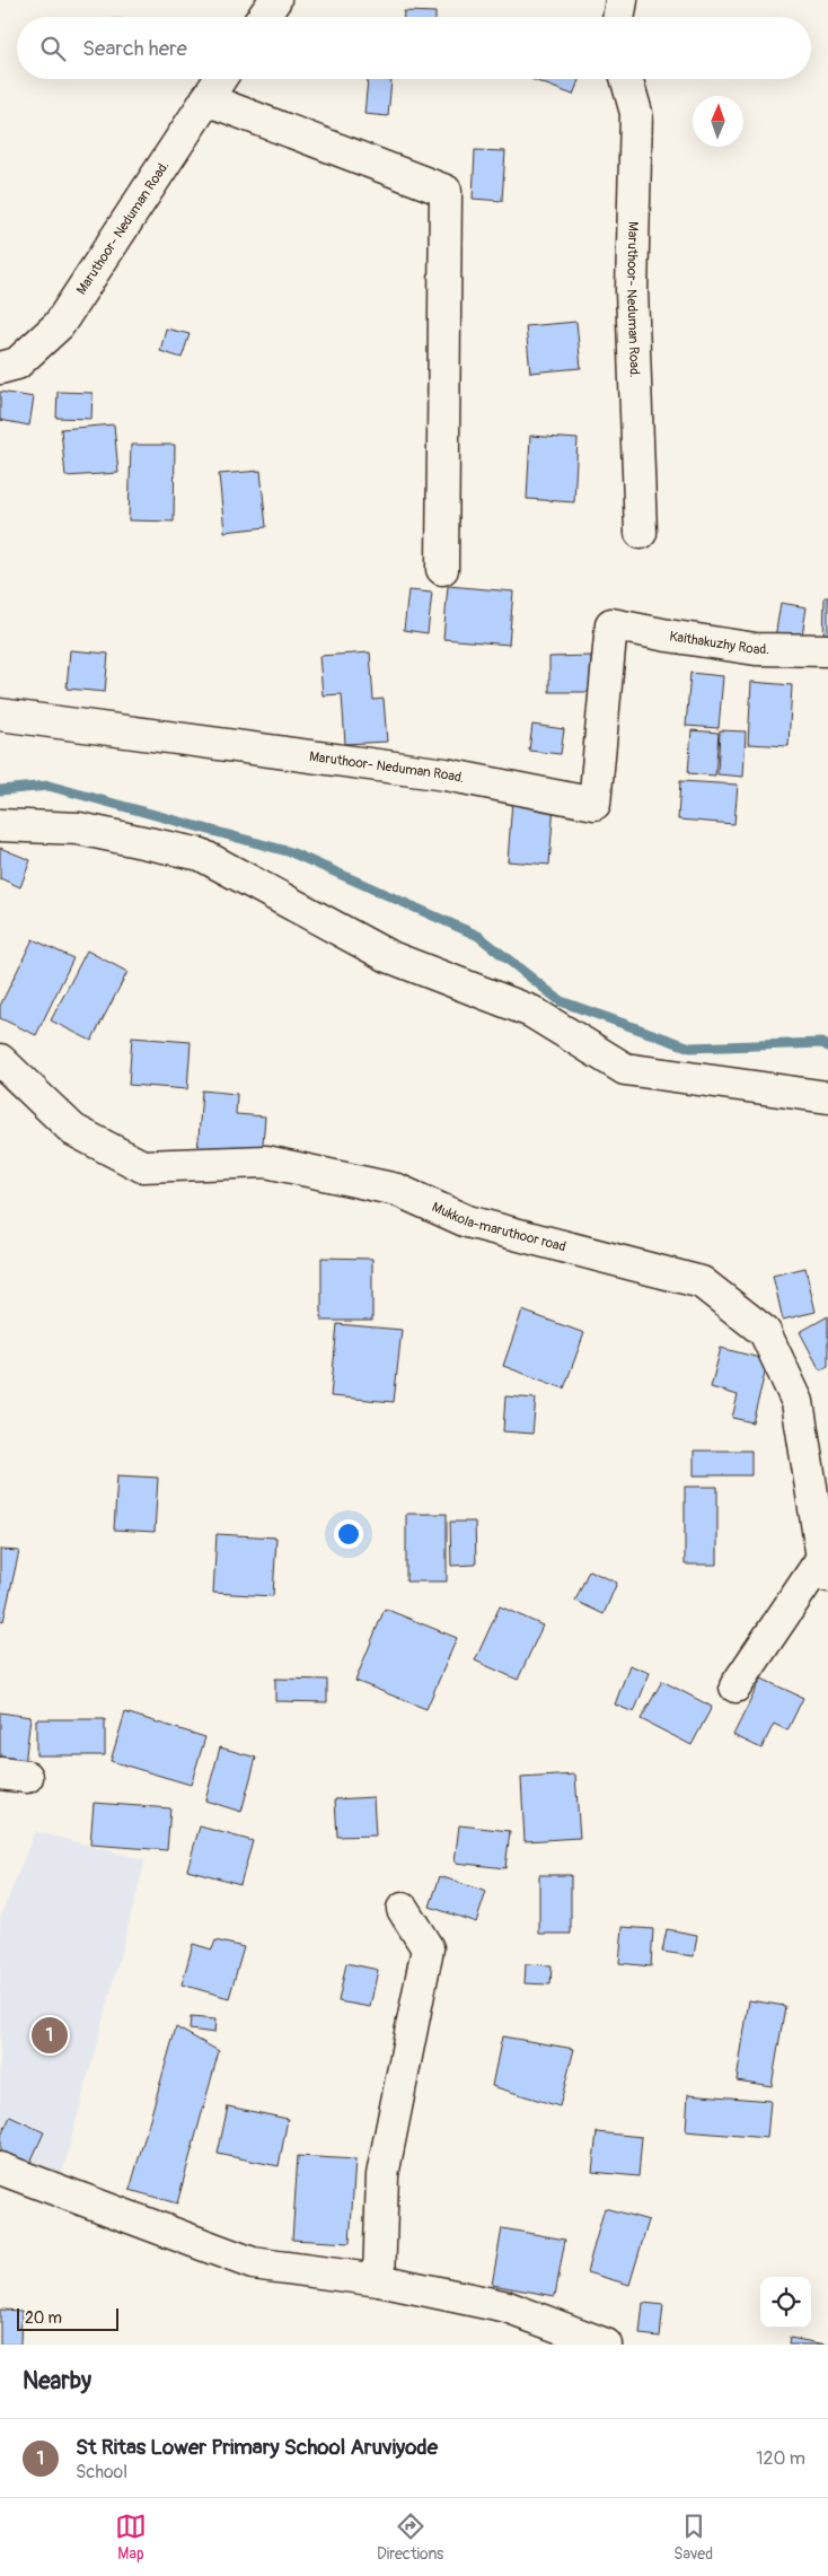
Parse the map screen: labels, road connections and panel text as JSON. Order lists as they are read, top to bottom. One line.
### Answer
{"streets":{"street":["Maruthoor- Neduman Road.","Kaithakuzhy Road.","Mukkola-maruthoor road"]},"crossings":[["Maruthoor- Neduman Road.","Kaithakuzhy Road."]],"scale_bar":"20 m","north":"top","page":{"search":"Search here","pins":"1","scale":"20 m","heading":"Nearby","list":[{"mark":"1","name":"St Ritas Lower Primary School Aruviyode","note":"School","value":"120 m"}],"nav":["Map","Directions","Saved"]}}
